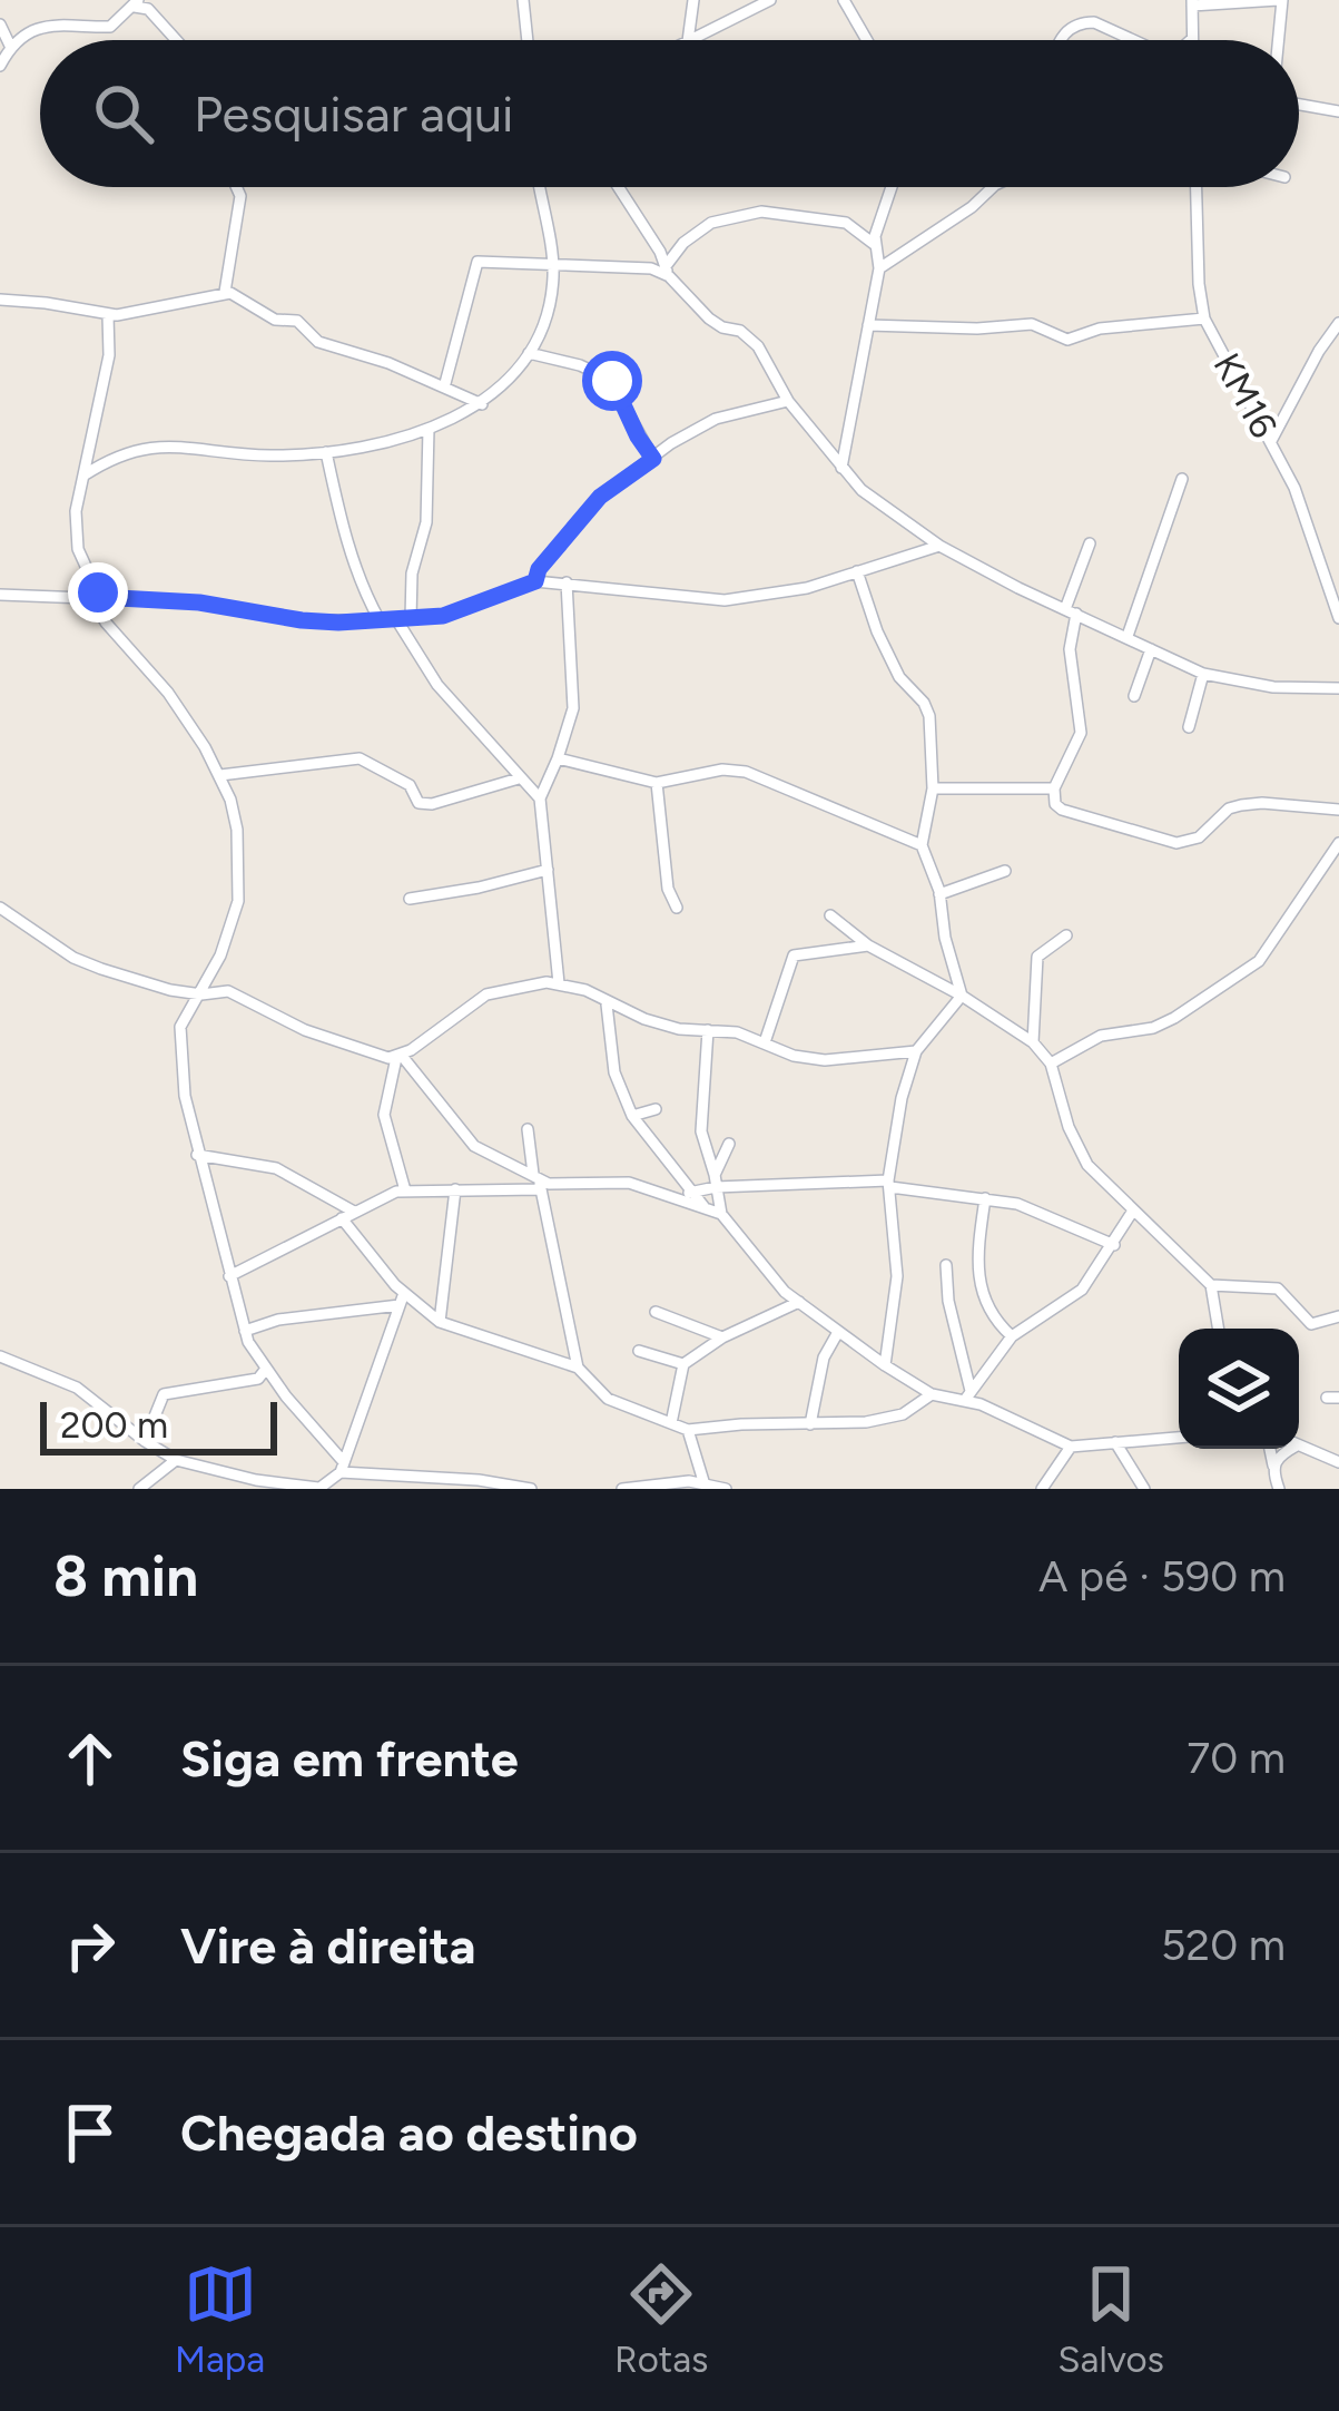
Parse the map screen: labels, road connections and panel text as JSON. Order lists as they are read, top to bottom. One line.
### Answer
{"streets":{"street":["KM16"]},"scale_bar":"200 m","page":{"search":"Pesquisar aqui","scale":"200 m","heading":["8 min","A pé · 590 m"],"list":[["Siga em frente","70 m"],["Vire à direita","520 m"],"Chegada ao destino"],"nav":["Mapa","Rotas","Salvos"]}}
